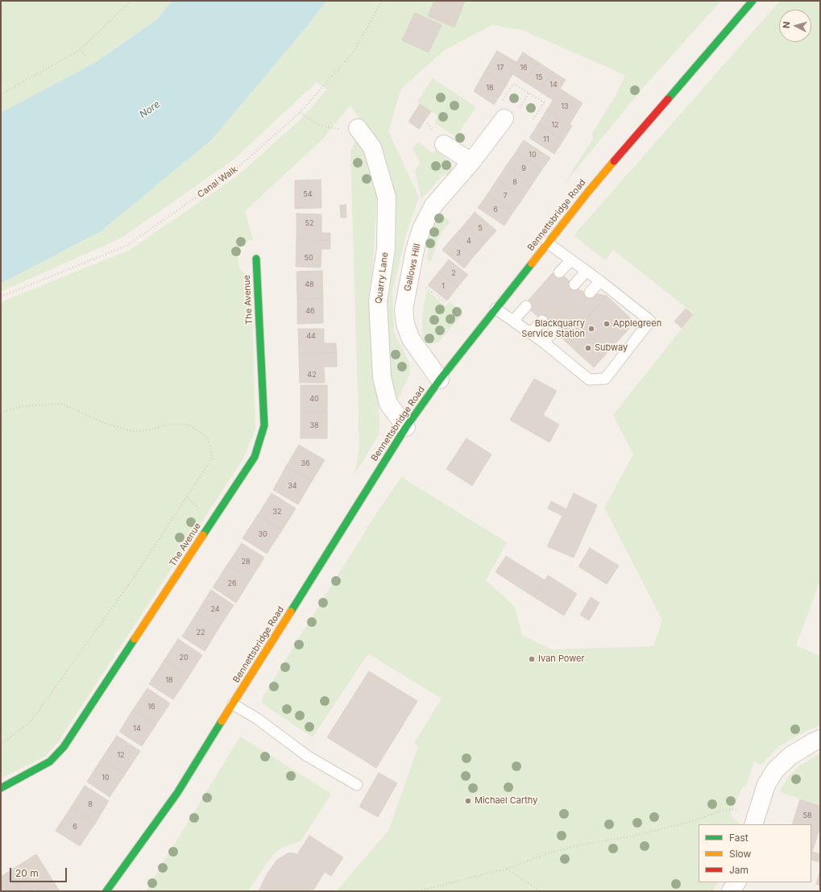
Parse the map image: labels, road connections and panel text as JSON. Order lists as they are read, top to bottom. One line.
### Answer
{"streets":{"main road":["Bennettsbridge Road","The Avenue"],"street":["Gallows Hill","Quarry Lane"],"path":["Canal Walk"]},"crossings":[["Bennettsbridge Road","Gallows Hill"],["Bennettsbridge Road","Quarry Lane"]],"water":["Nore"],"places":["Applegreen","Blackquarry Service Station","Subway","Ivan Power","Michael Carthy"],"house_numbers":["17","16","15","14","18","13","12","11","10","9","8","54","7","6","52","5","4","3","50","2","48","1","46","44","42","40","38","36","34","32","30","28","26","24","22","20","18","16","14","12","10","8","58","6"],"legend":["Fast","Slow","Jam"],"scale_bar":"20 m","north":"left"}
